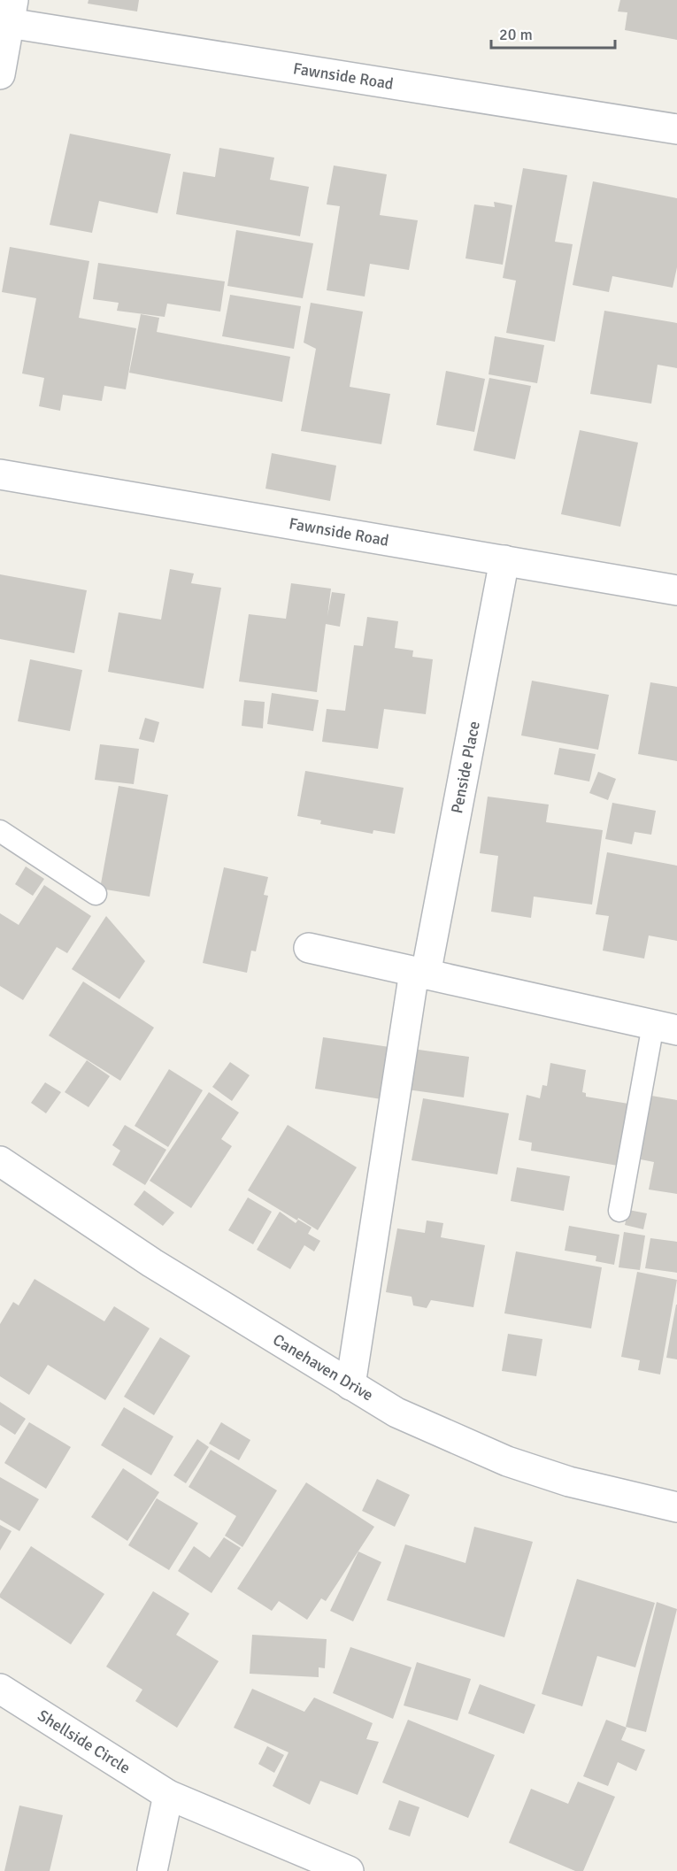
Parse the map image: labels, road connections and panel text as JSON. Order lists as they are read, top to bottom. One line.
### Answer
{"streets":{"street":["Fawnside Road","Penside Place","Canehaven Drive","Shellside Circle"]},"crossings":[["Fawnside Road","Penside Place"],["Penside Place","Canehaven Drive"]],"scale_bar":"20 m"}
